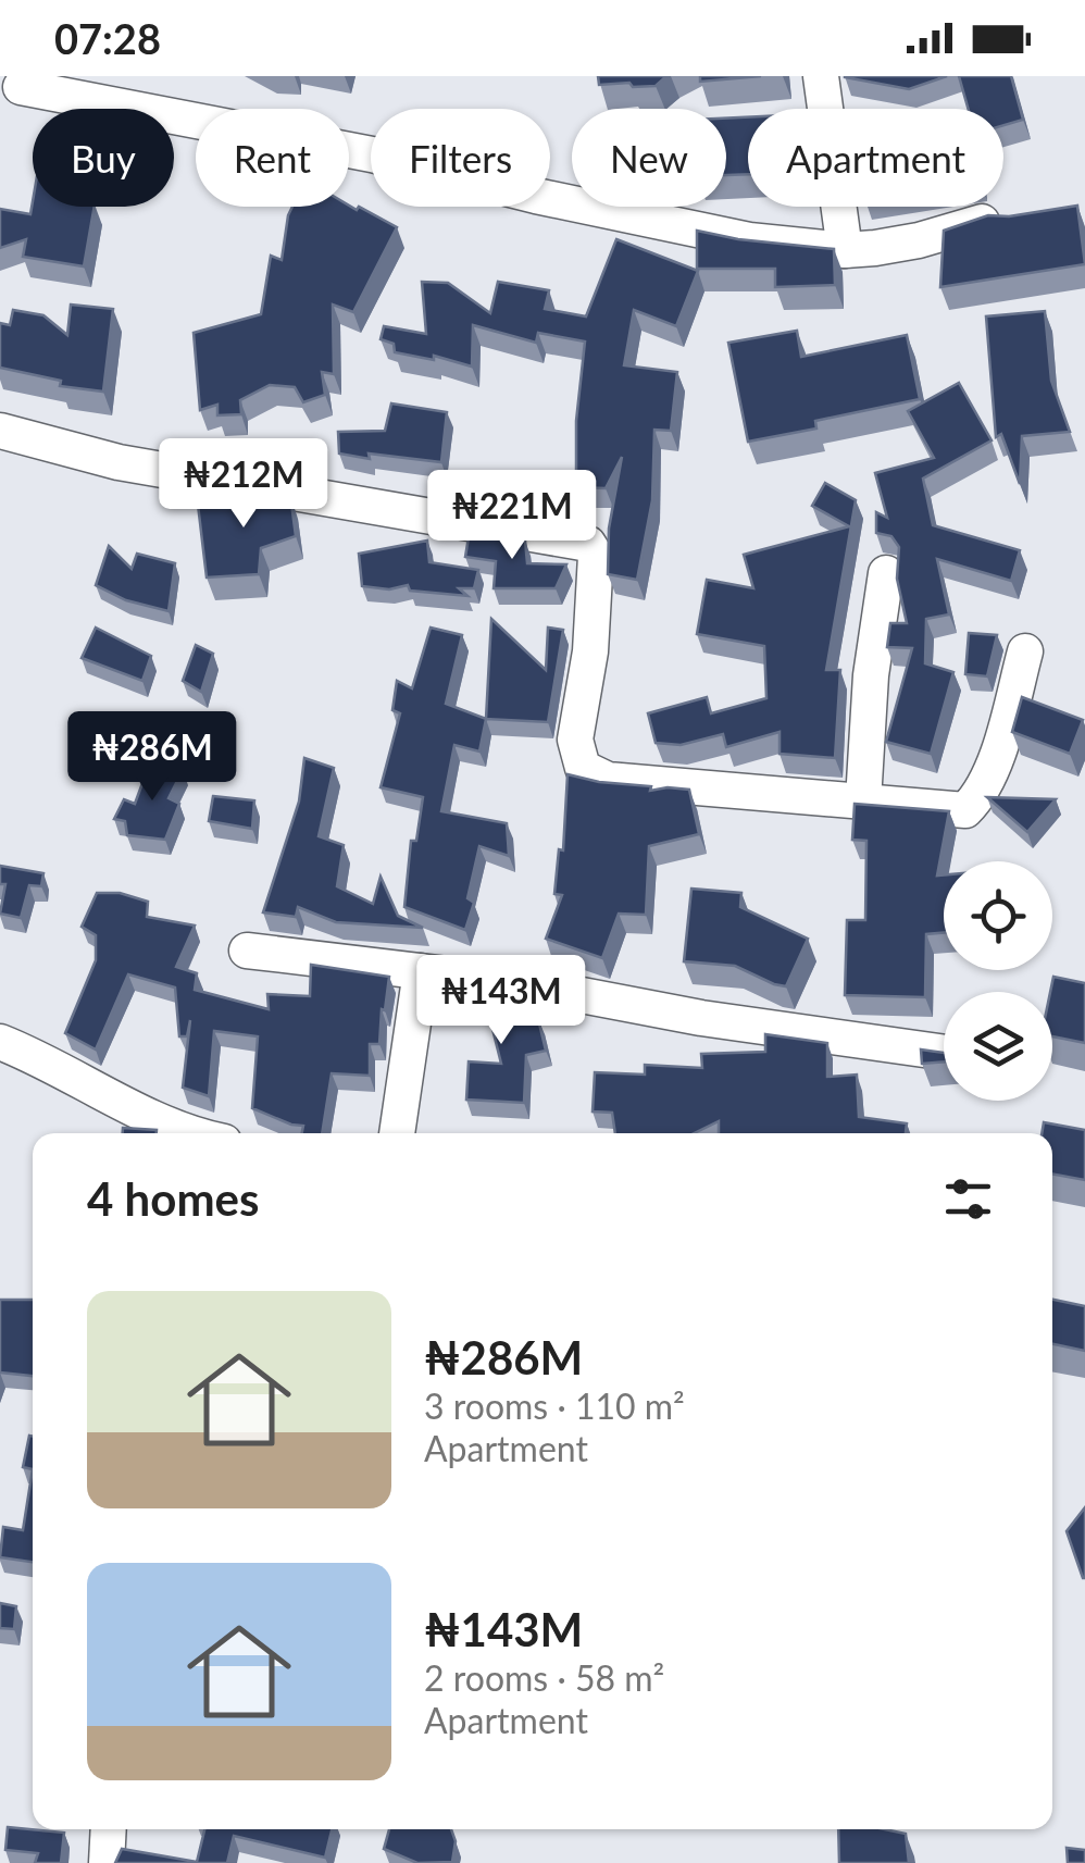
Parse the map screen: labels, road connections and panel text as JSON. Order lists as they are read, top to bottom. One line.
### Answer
{"page":{"status":"07:28","chip":["Buy","Rent","Filters","New","Apartment"],"price":["₦212M","₦221M","₦286M","₦143M"],"heading":"4 homes","list":[{"name":"₦286M","note":"3 rooms · 110 m² · Apartment"},{"name":"₦143M","note":"2 rooms · 58 m² · Apartment"}]}}
